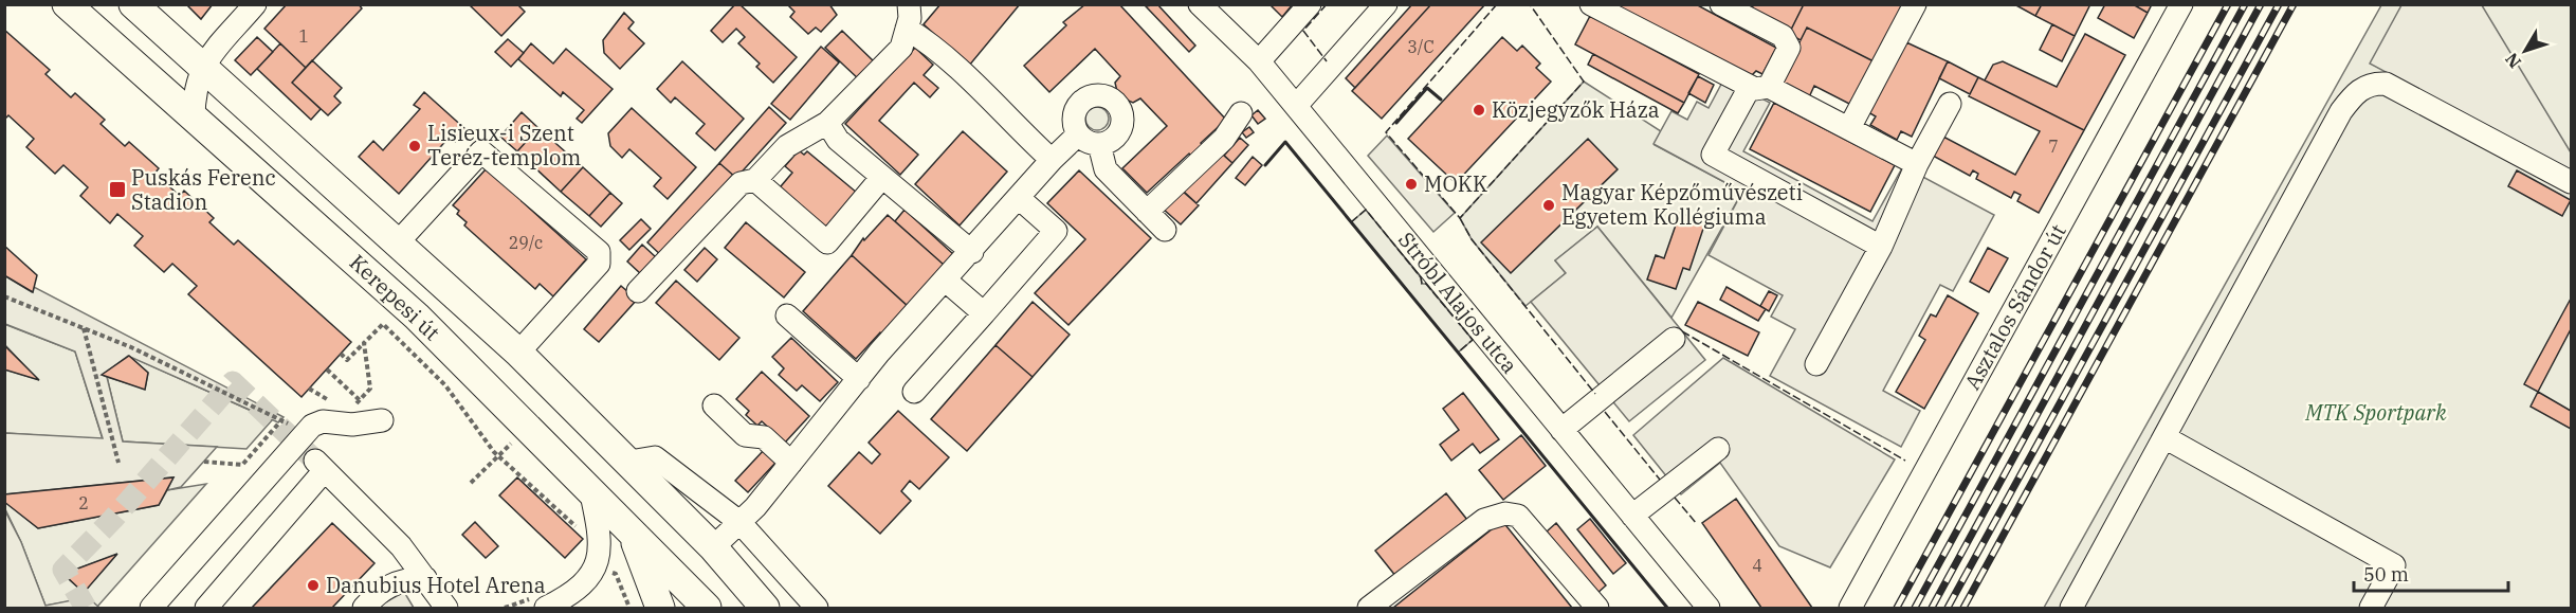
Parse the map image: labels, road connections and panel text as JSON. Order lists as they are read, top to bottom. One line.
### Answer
{"streets":{"main road":["Kerepesi út"],"street":["Stróbl Alajos utca","Asztalos Sándor út"]},"parks":["MTK Sportpark"],"places":{"other":["Közjegyzők Háza","Lisieux-i Szent Teréz-templom","MOKK","Magyar Képzőművészeti Egyetem Kollégiuma","Danubius Hotel Arena"],"transit":["Puskás Ferenc Stadion"]},"house_numbers":["1","3/C","7","29/c","2","4"],"scale_bar":"50 m","north":"bottom left"}
